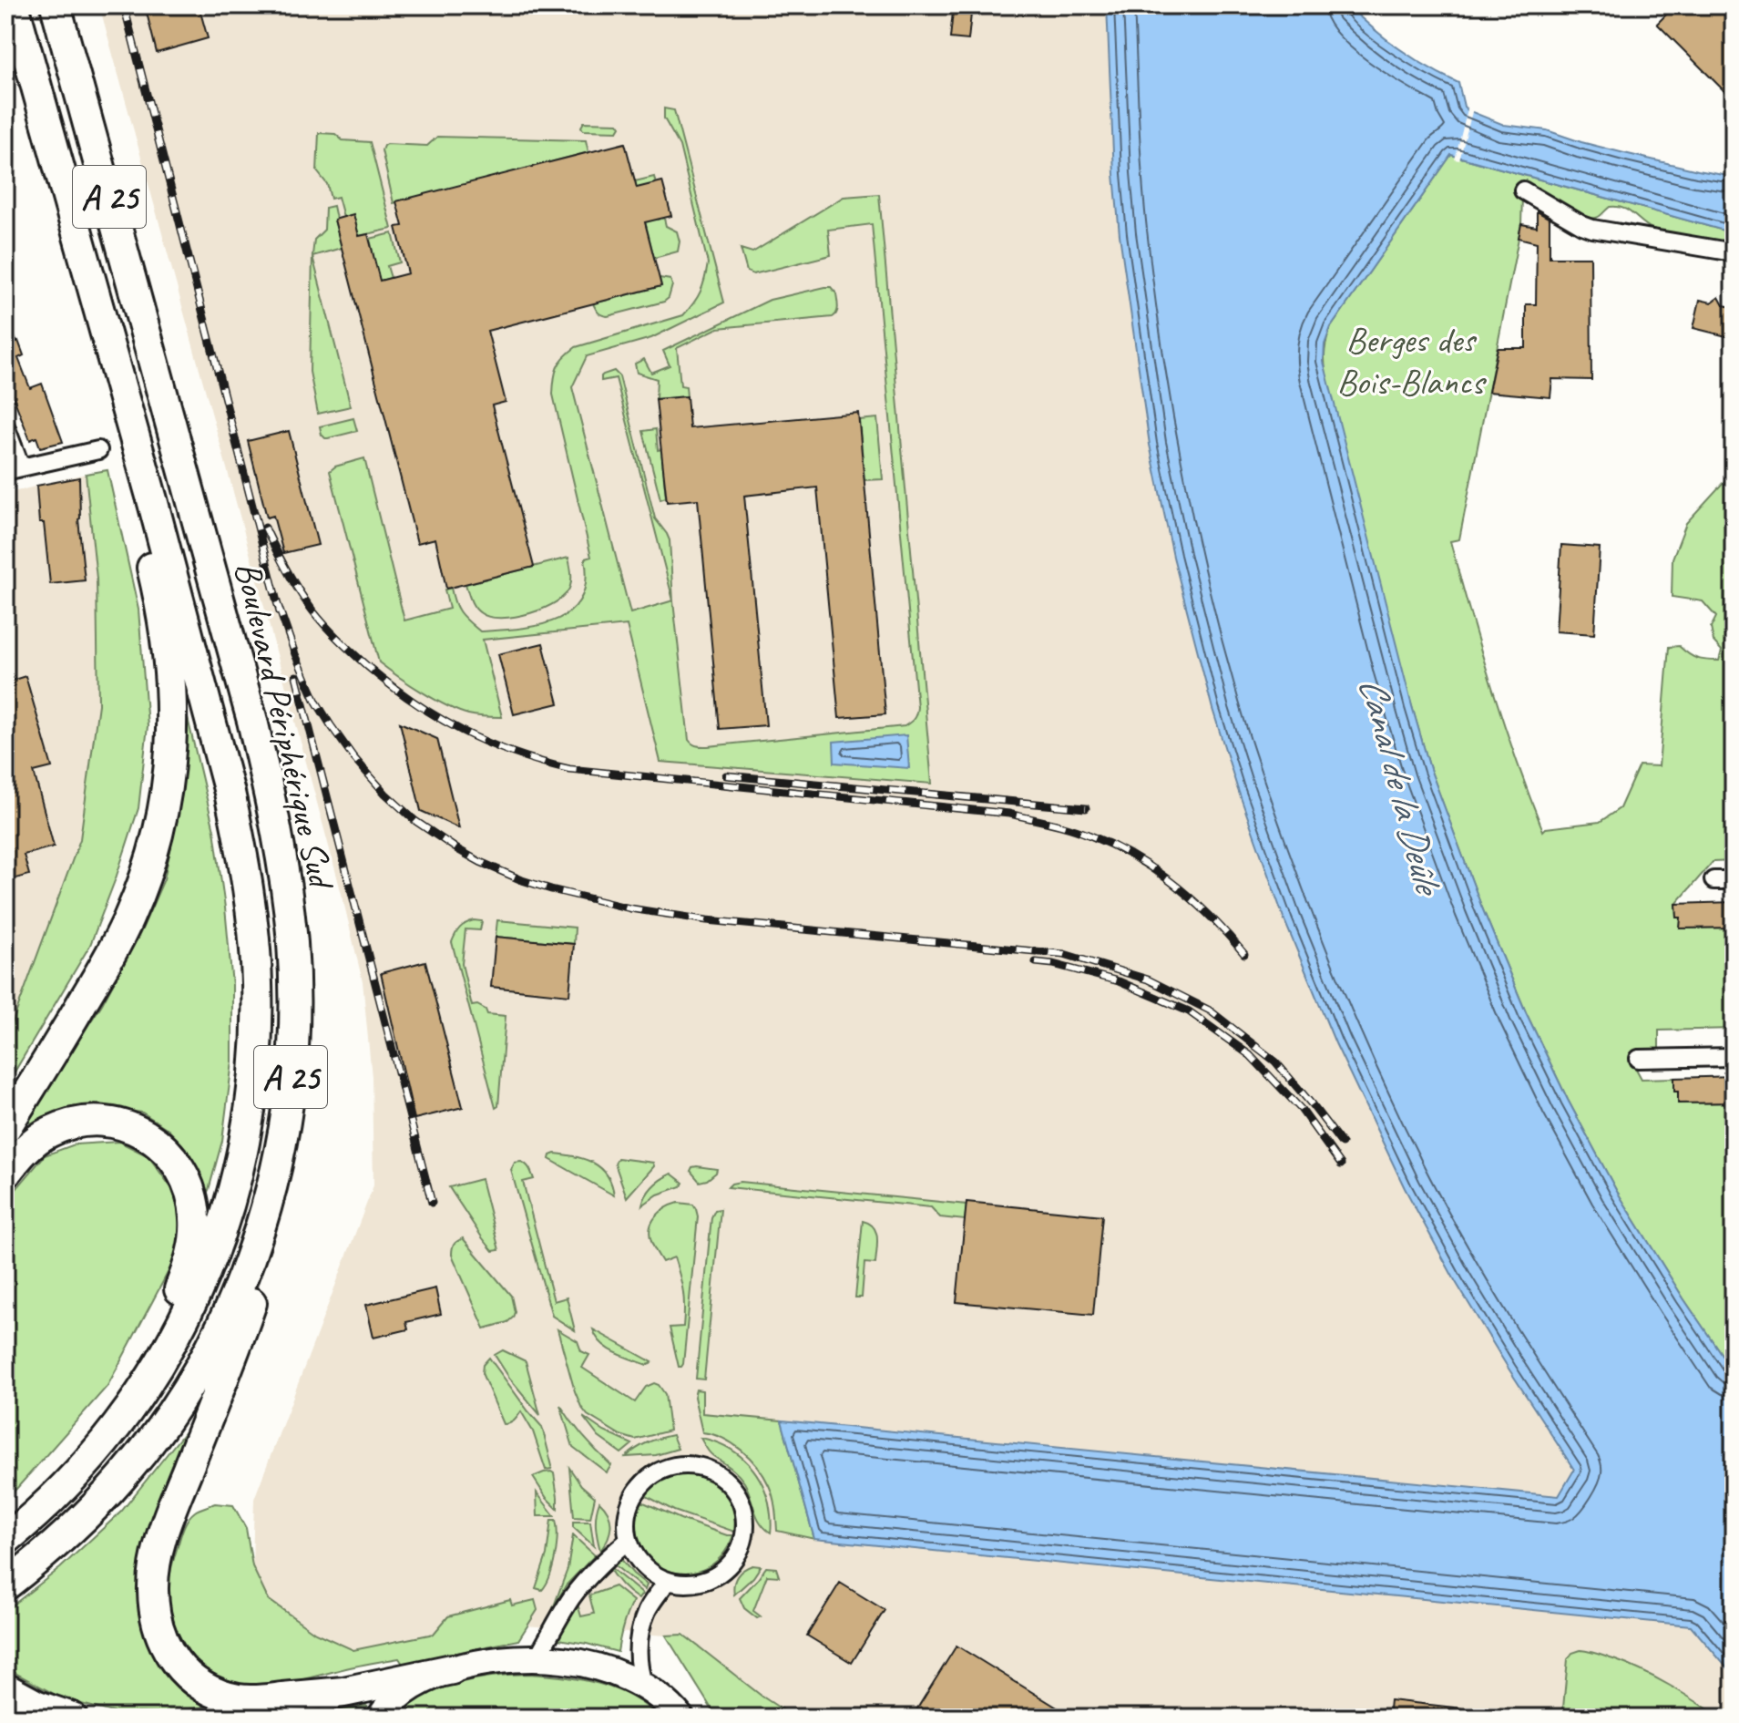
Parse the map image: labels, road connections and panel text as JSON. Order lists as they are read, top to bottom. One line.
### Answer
{"streets":{"highway":["A 25","Boulevard Périphérique Sud"]},"water":["Canal de la Deûle"],"parks":["Berges des Bois-Blancs"]}
